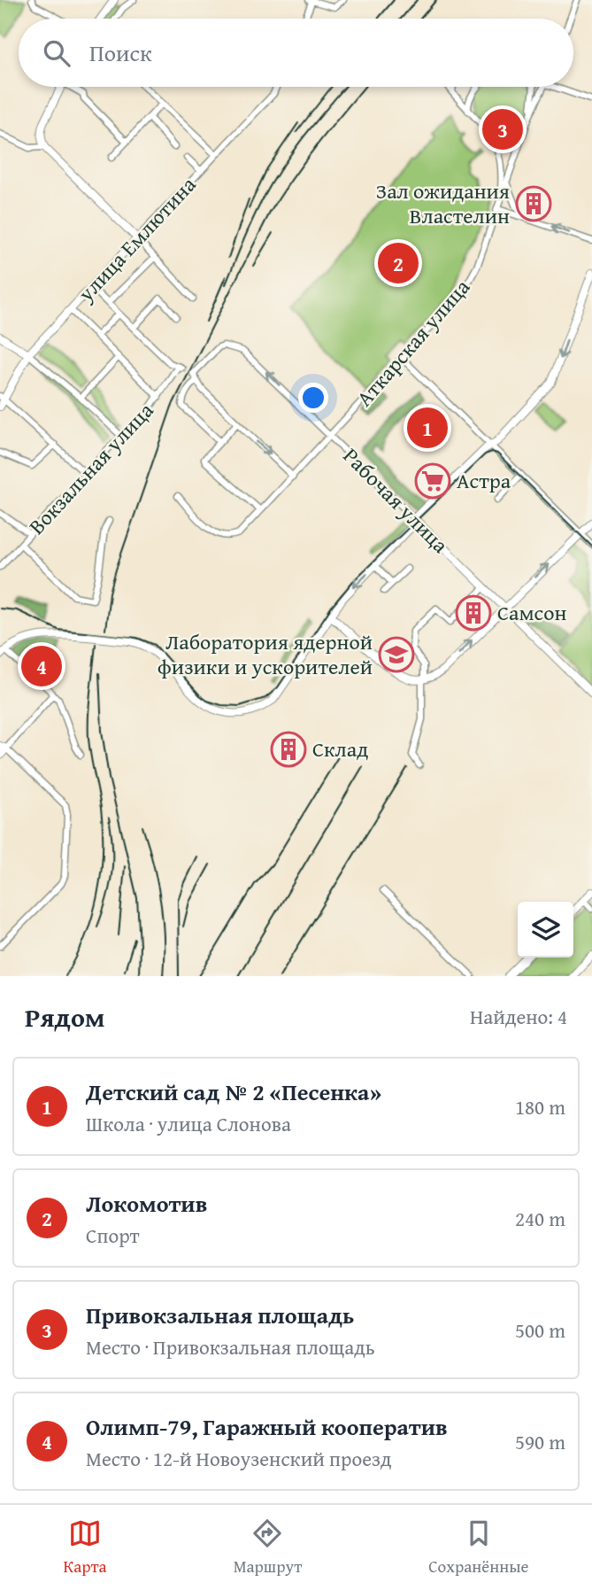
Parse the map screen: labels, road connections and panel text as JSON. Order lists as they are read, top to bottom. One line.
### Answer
{"streets":{"main road":["улица Емлютина","Рабочая улица"],"street":["Аткарская улица","Вокзальная улица"]},"crossings":[["Аткарская улица","Рабочая улица"]],"places":{"building":["Зал ожидания Властелин","Самсон","Склад"],"supermarket":["Астра"],"school or university":["Лаборатория ядерной физики и ускорителей"]},"page":{"search":"Поиск","pins":["3","2","1","4"],"heading":["Рядом","Найдено: 4"],"list":[{"mark":"1","name":"Детский сад № 2 «Песенка»","note":"Школа · улица Слонова","value":"180 m"},{"mark":"2","name":"Локомотив","note":"Спорт","value":"240 m"},{"mark":"3","name":"Привокзальная площадь","note":"Место · Привокзальная площадь","value":"500 m"},{"mark":"4","name":"Олимп-79, Гаражный кооператив","note":"Место · 12-й Новоузенский проезд","value":"590 m"}],"nav":["Карта","Маршрут","Сохранённые"]}}
